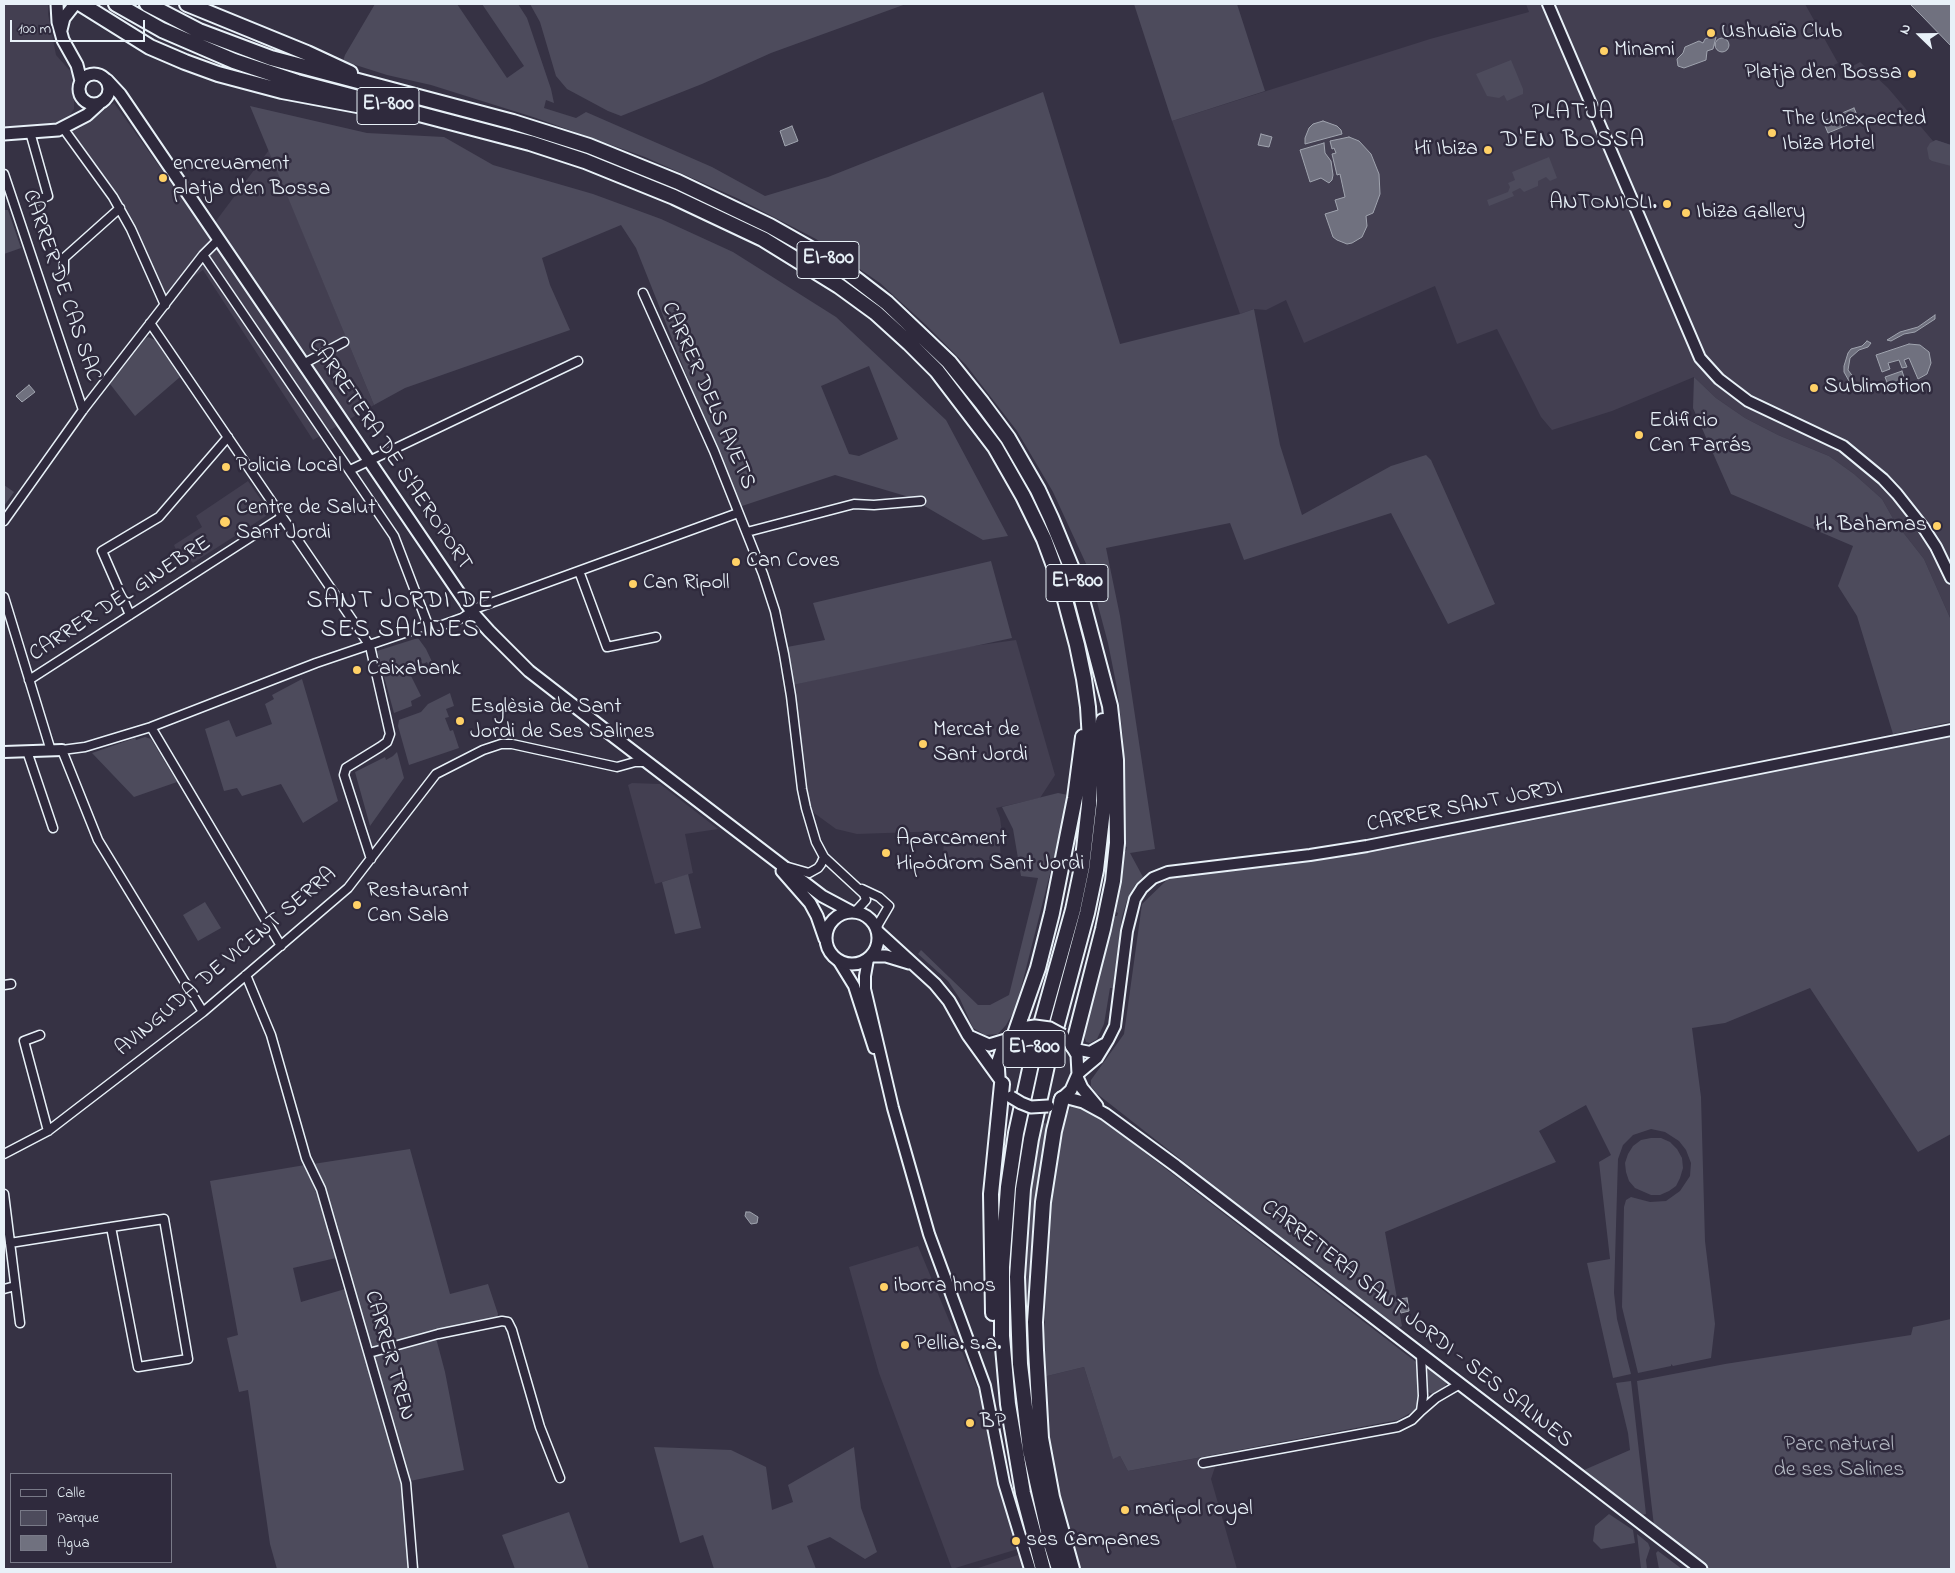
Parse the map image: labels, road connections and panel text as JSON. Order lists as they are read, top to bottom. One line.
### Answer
{"streets":{"highway":["EI-800"],"main road":["CARRETERA DE S'AEROPORT","CARRETERA SANT JORDI - SES SALINES"],"street":["CARRER DE CAS SAC","CARRER DELS AVETS","CARRER DEL GINEBRE","CARRER SANT JORDI","AVINGUDA DE VICENT SERRA","CARRER TREN"]},"crossings":[["CARRETERA DE S'AEROPORT","AVINGUDA DE VICENT SERRA"],["CARRER SANT JORDI","CARRETERA SANT JORDI - SES SALINES"],["AVINGUDA DE VICENT SERRA","CARRER TREN"]],"districts":["PLATJA D'EN BOSSA","SANT JORDI DE SES SALINES"],"parks":["Parc natural de ses Salines"],"places":["Ushuaïa Club","Minami","Platja d'en Bossa","The Unexpected Ibiza Hotel","Hï Ibiza","encreuament platja d'en Bossa","ANTONIOLI.","Ibiza Gallery","Sublimotion","Edificio Can Farrás","Policia Local","Centre de Salut Sant Jordi","H. Bahamas","Can Coves","Can Ripoll","Caixabank","Esglèsia de Sant Jordi de Ses Salines","Mercat de Sant Jordi","Aparcament Hipòdrom Sant Jordi","Restaurant Can Sala","iborra hnos","Pellia. s.a.","BP","maripol royal","ses Campanes"],"legend":["Calle","Parque","Agua"],"scale_bar":"100 m","north":"left"}
